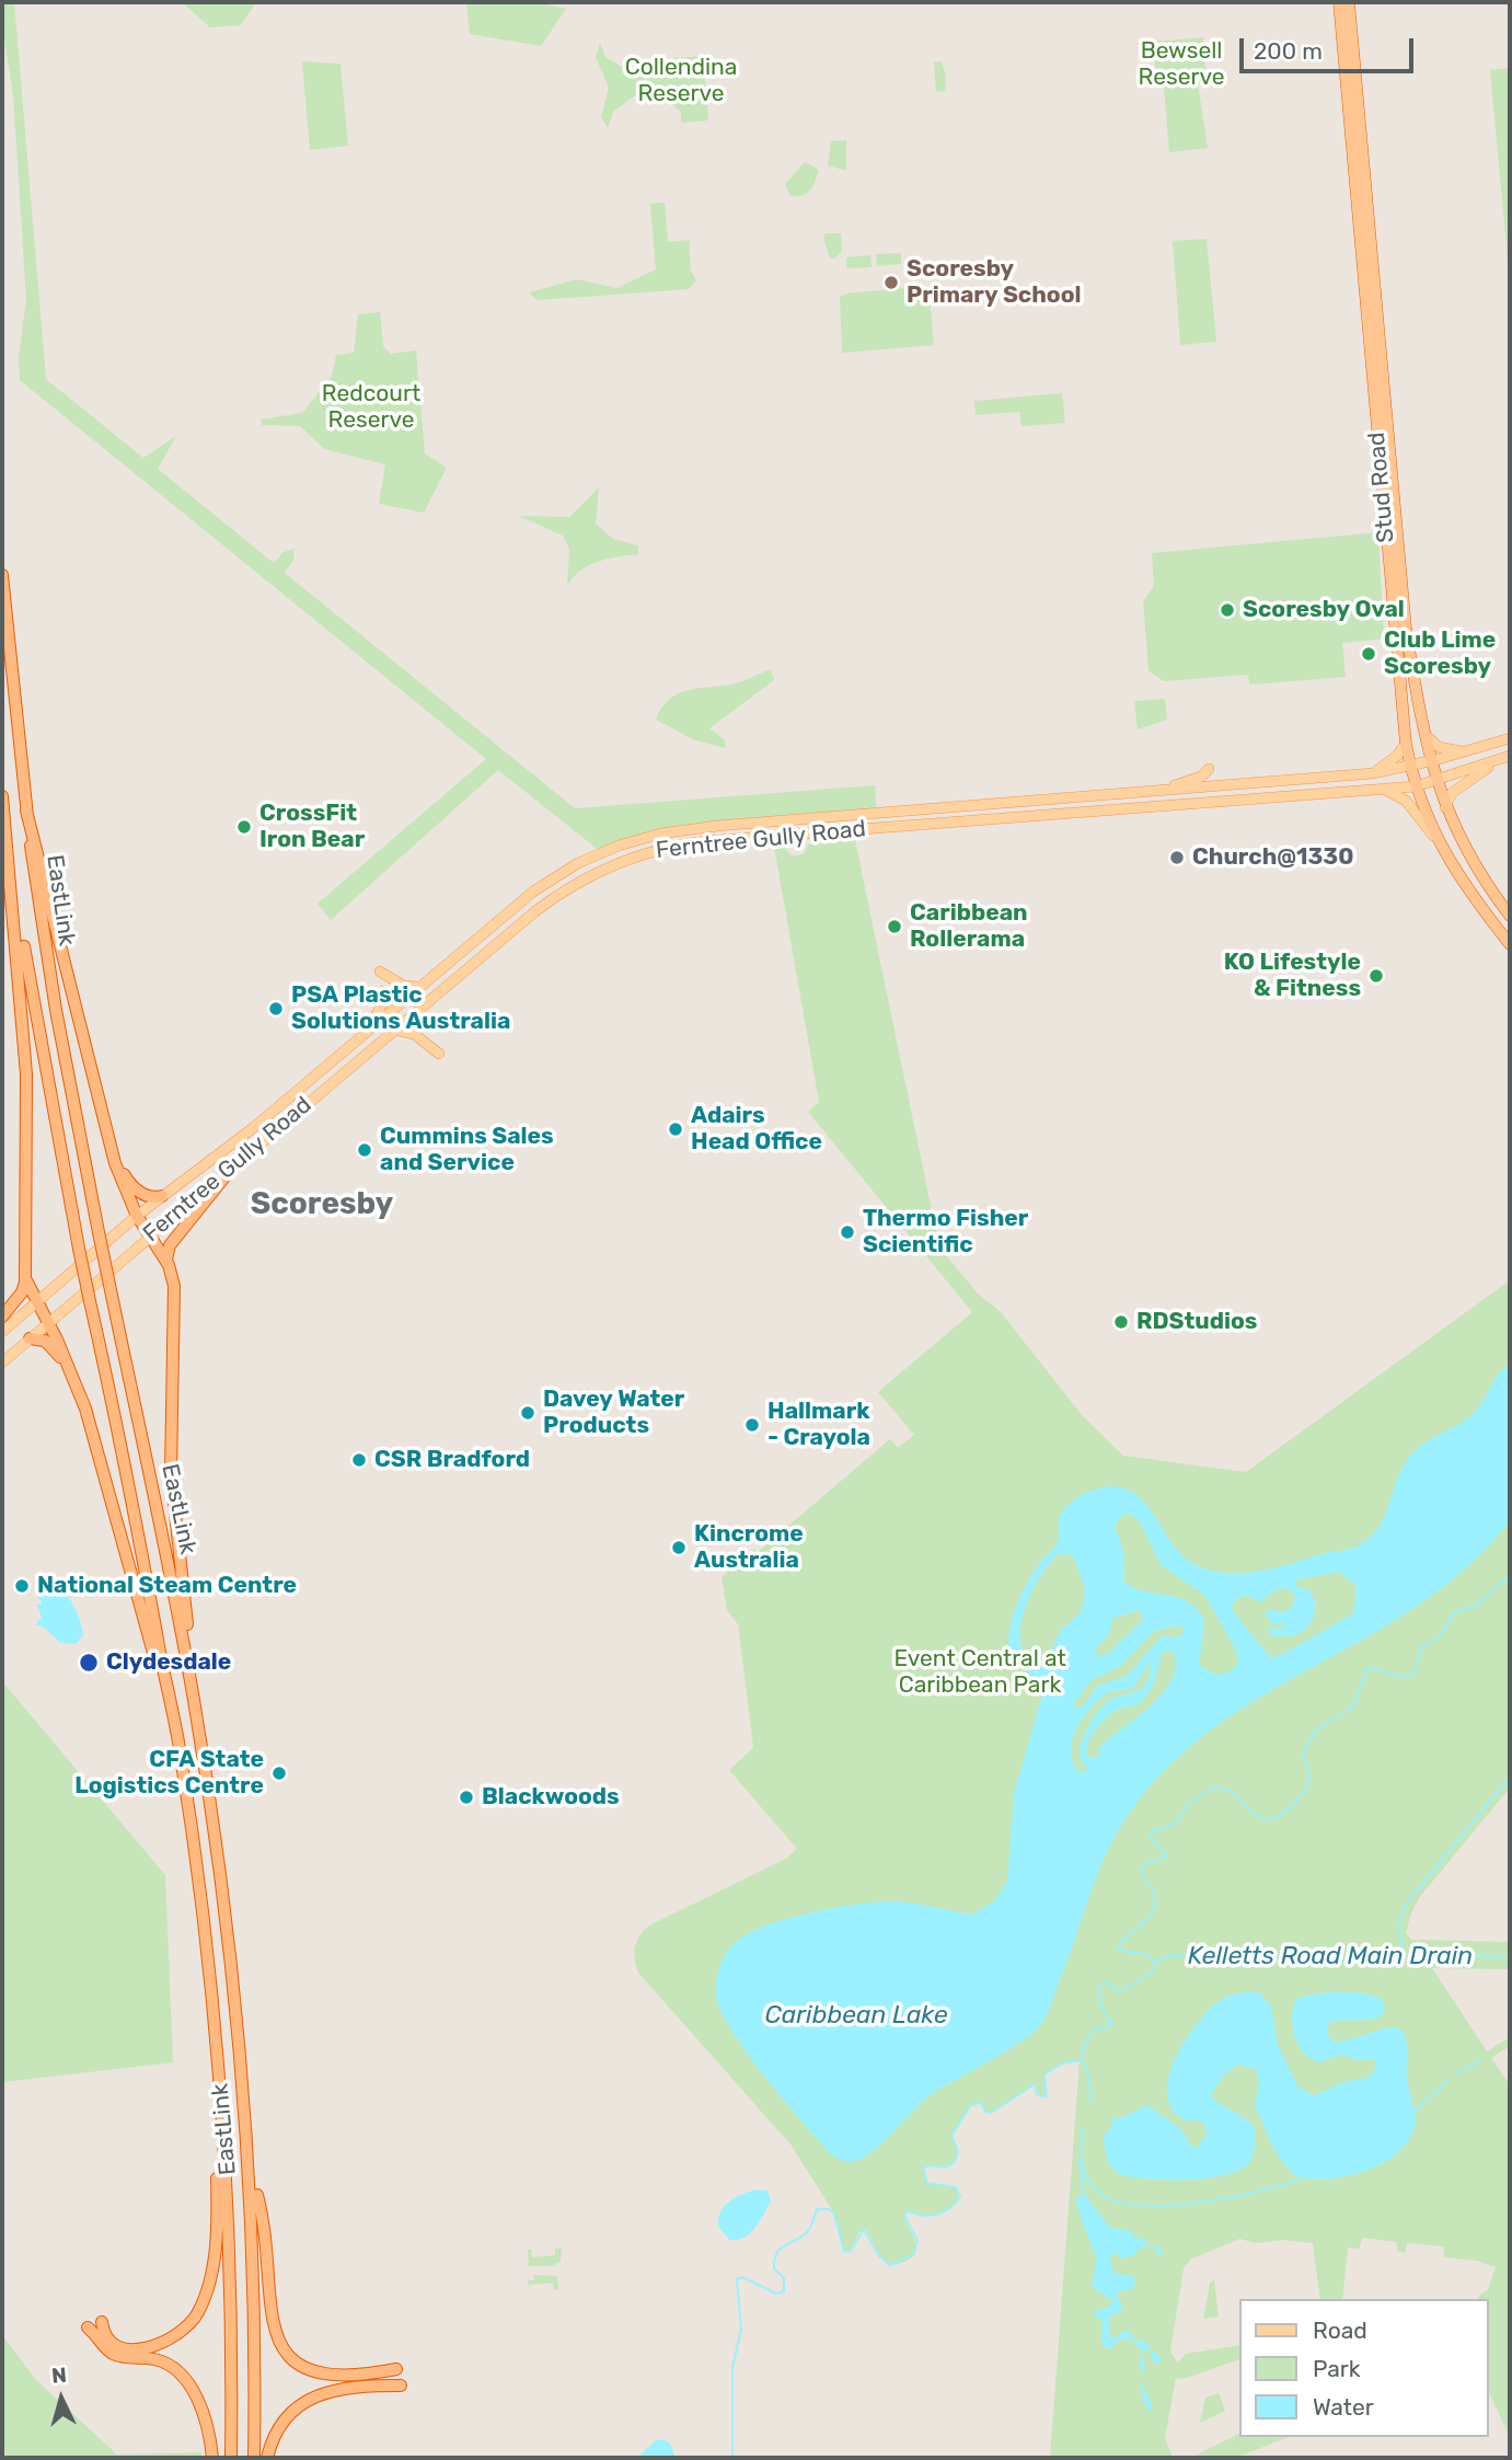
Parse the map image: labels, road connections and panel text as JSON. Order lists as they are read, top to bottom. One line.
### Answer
{"streets":{"highway":["Stud Road","EastLink"],"main road":["Ferntree Gully Road"]},"crossings":[["Stud Road","Ferntree Gully Road"]],"districts":["Scoresby"],"water":["Kelletts Road Main Drain","Caribbean Lake"],"parks":["Bewsell Reserve","Collendina Reserve","Redcourt Reserve","Event Central at Caribbean Park"],"places":["Scoresby Primary School","Scoresby Oval","Club Lime Scoresby","CrossFit Iron Bear","Church@1330","Caribbean Rollerama","KO Lifestyle & Fitness","PSA Plastic Solutions Australia","Adairs Head Office","Cummins Sales and Service","Thermo Fisher Scientific","RDStudios","Davey Water Products","Hallmark - Crayola","CSR Bradford","Kincrome Australia","National Steam Centre","Clydesdale","CFA State Logistics Centre","Blackwoods"],"legend":["Road","Park","Water"],"scale_bar":"200 m","north":"top"}
